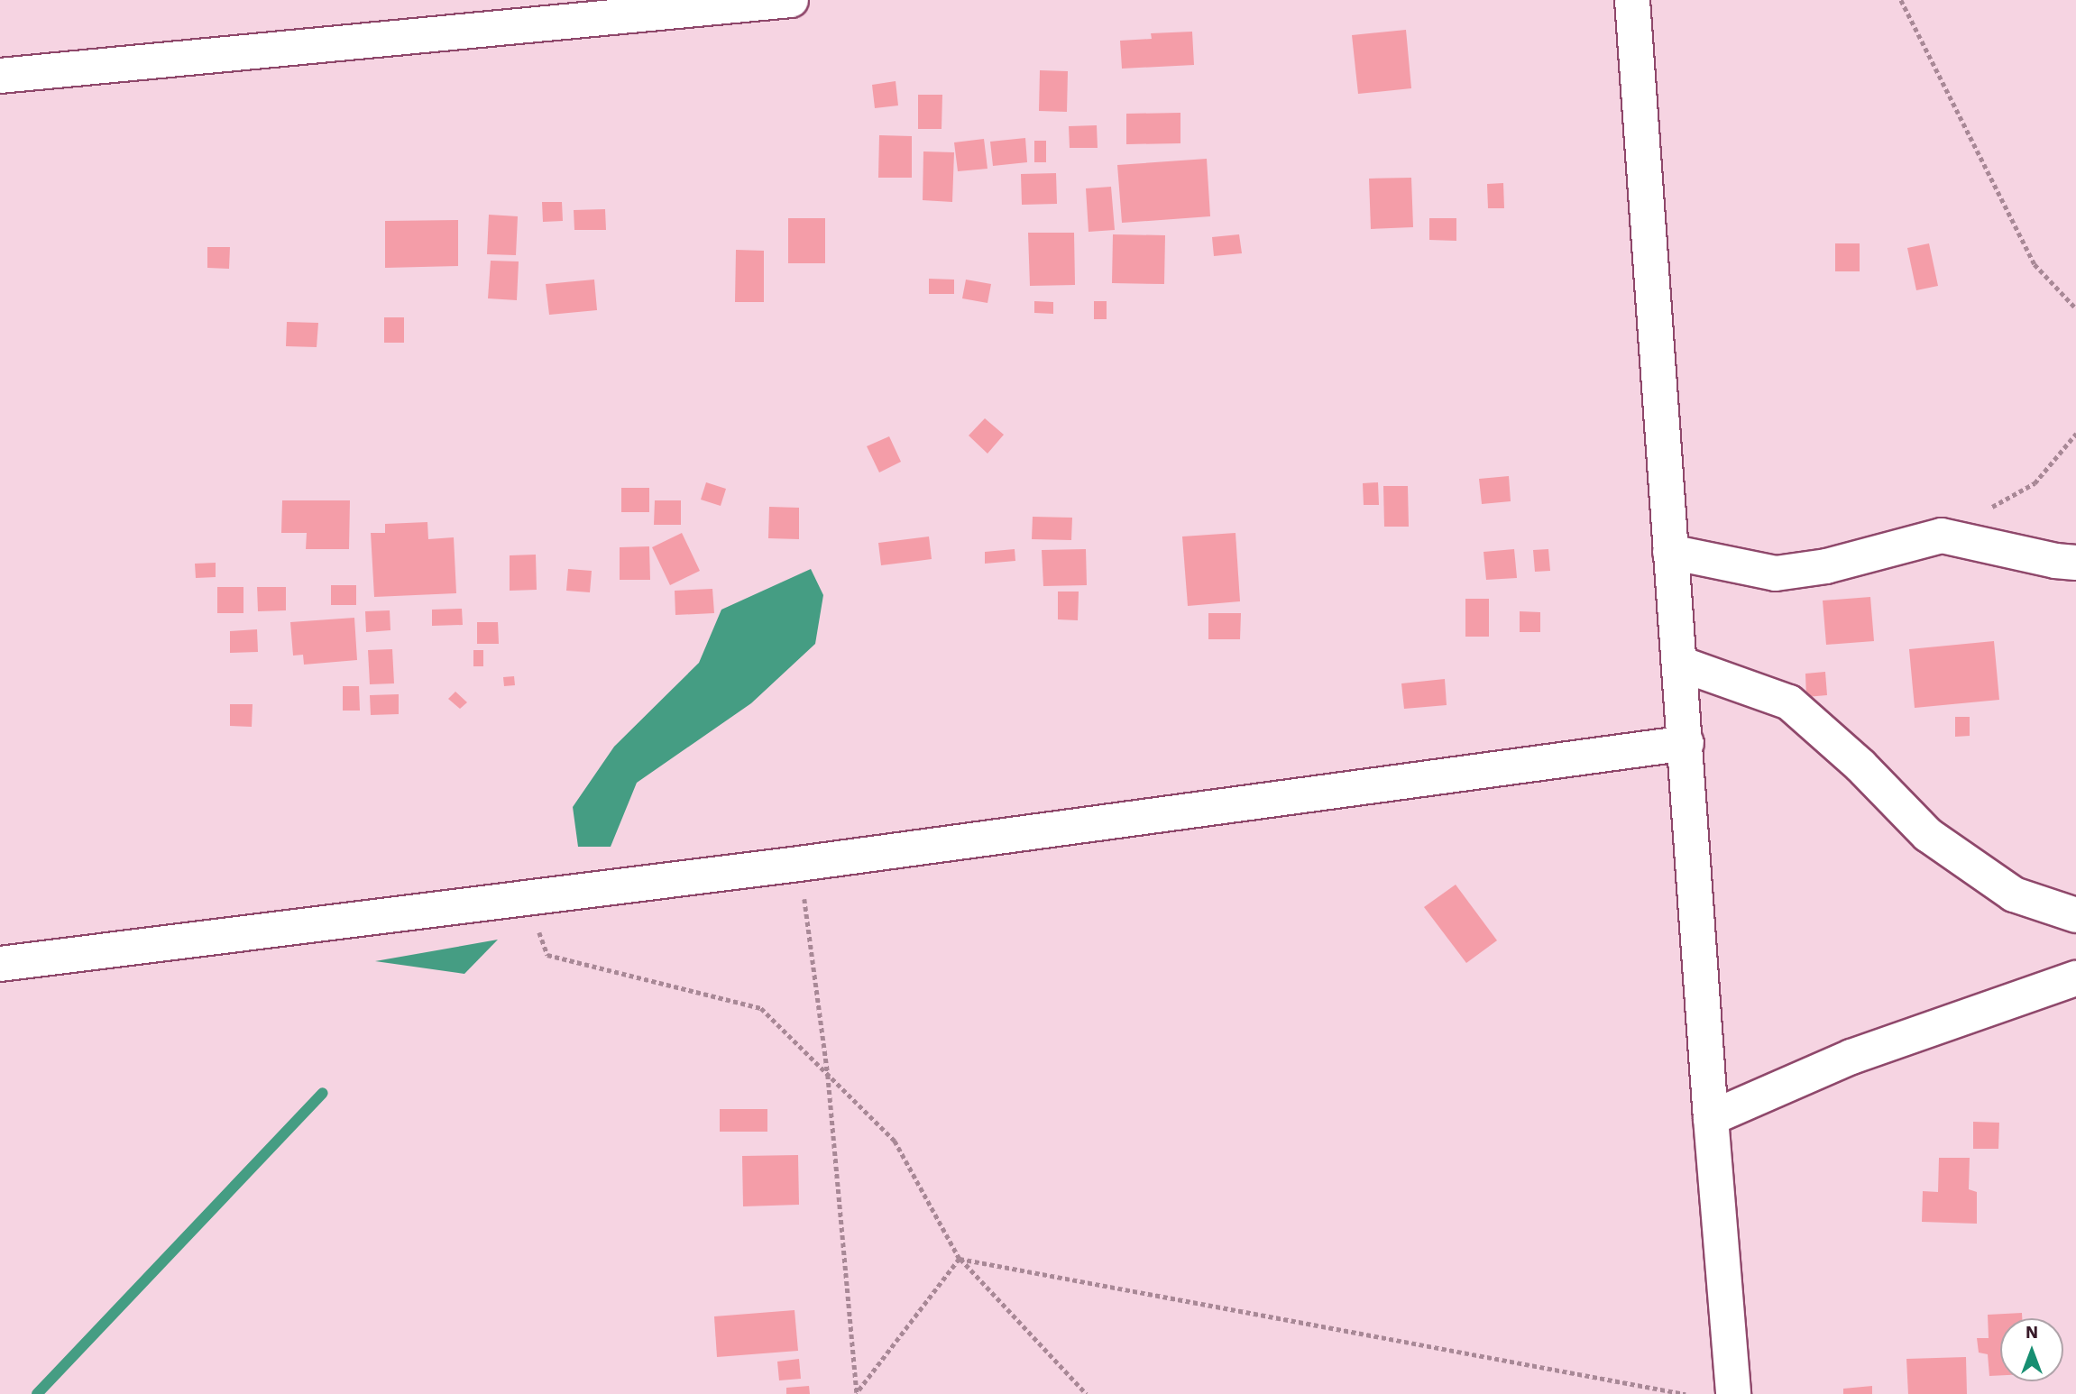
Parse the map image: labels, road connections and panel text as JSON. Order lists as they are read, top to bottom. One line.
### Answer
{"north":"top"}
